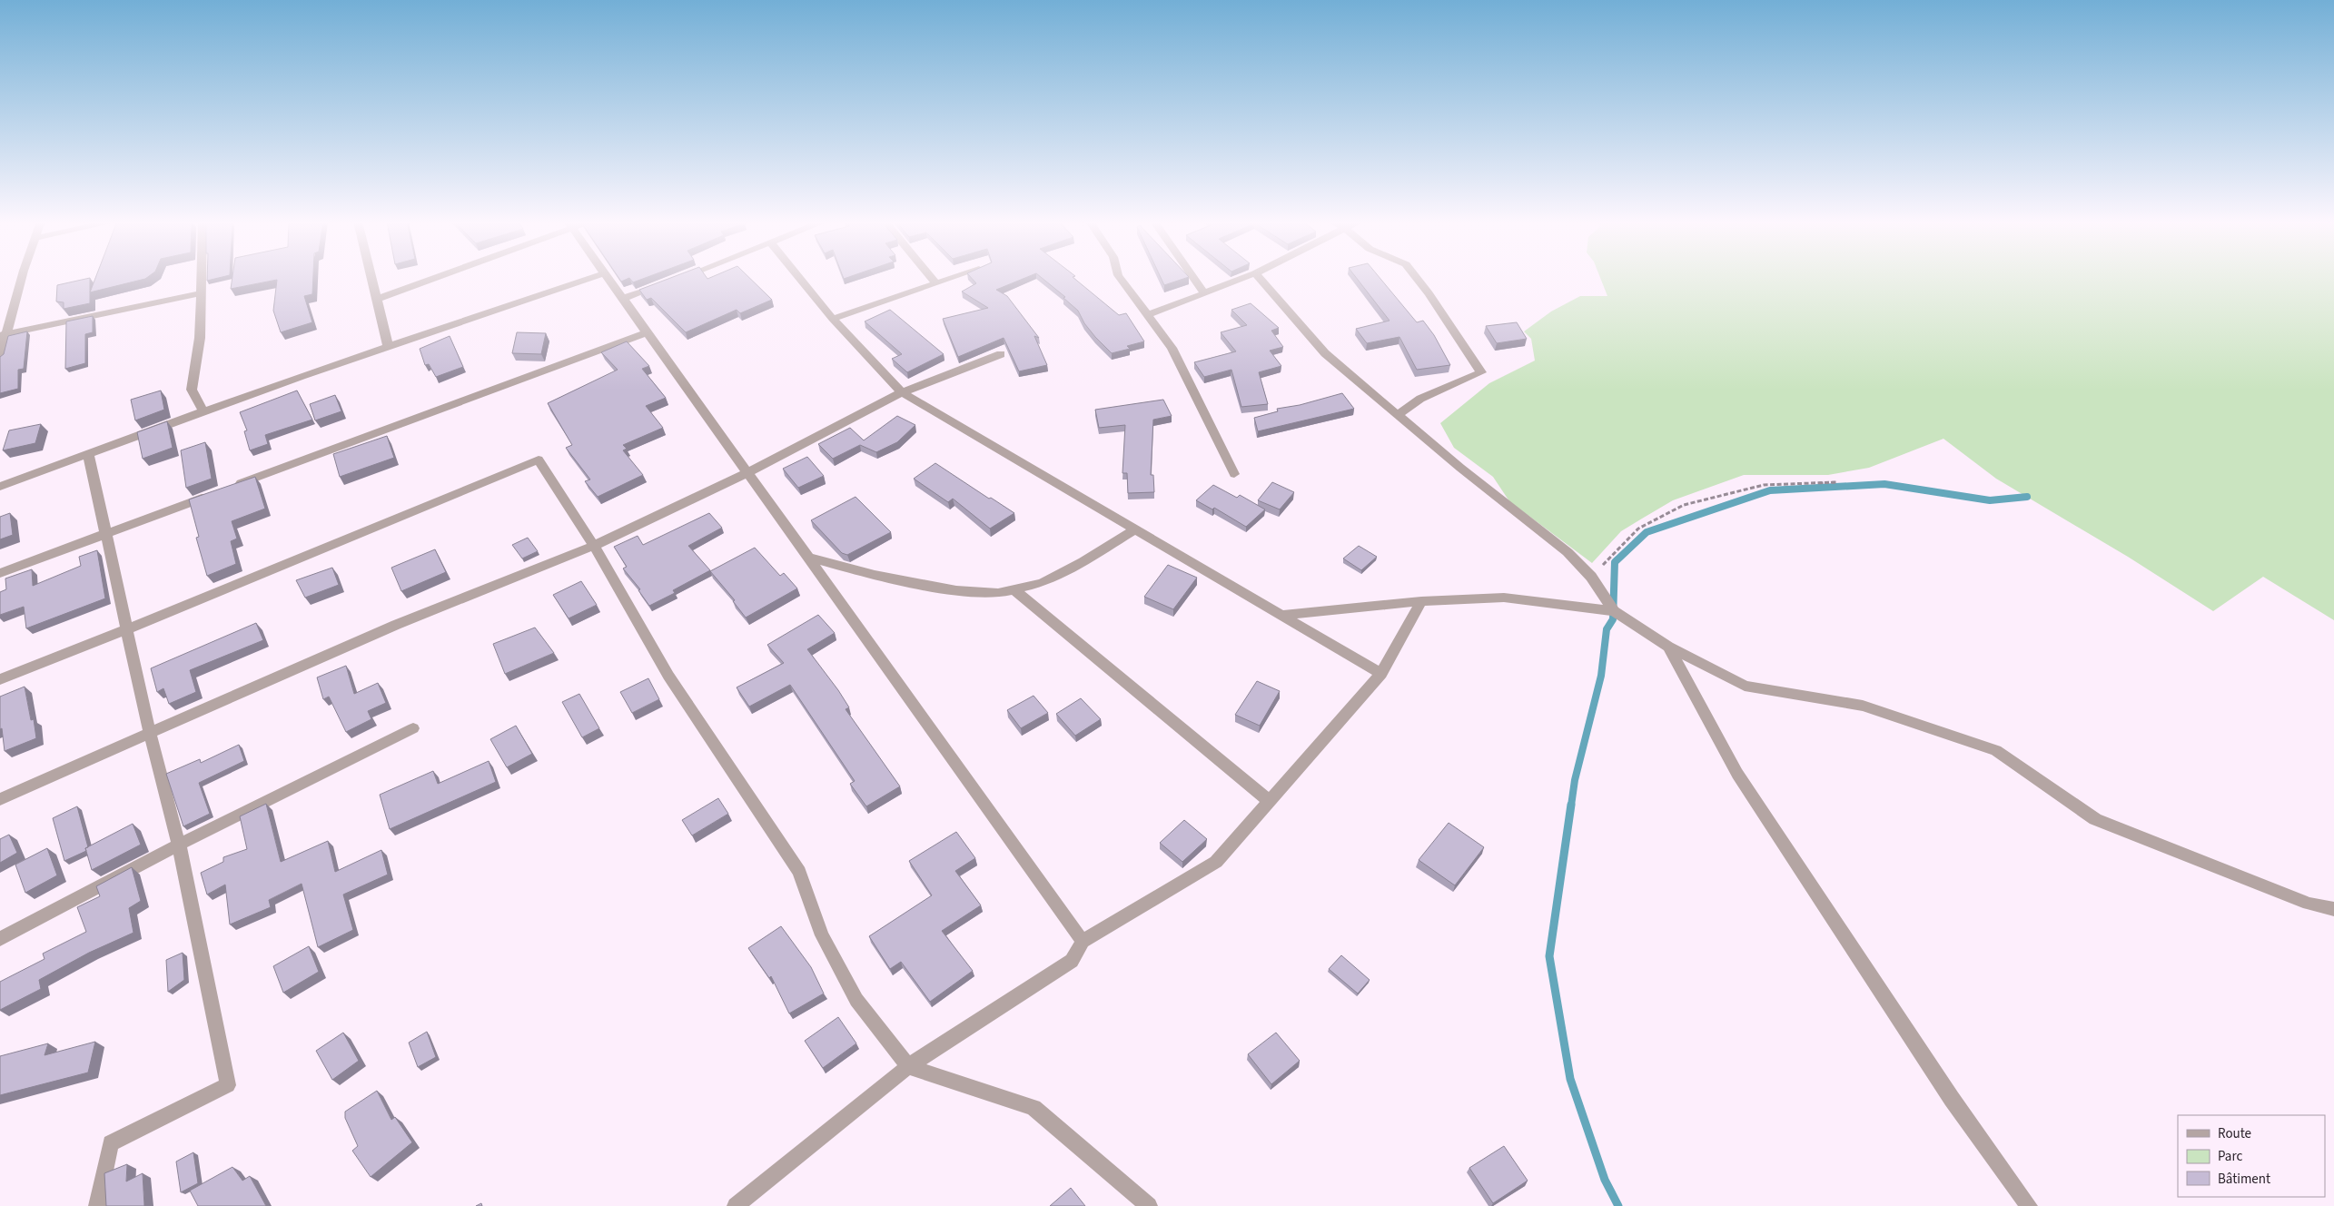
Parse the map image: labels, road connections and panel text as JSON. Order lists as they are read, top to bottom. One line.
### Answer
{"legend":["Route","Parc","Bâtiment"]}
